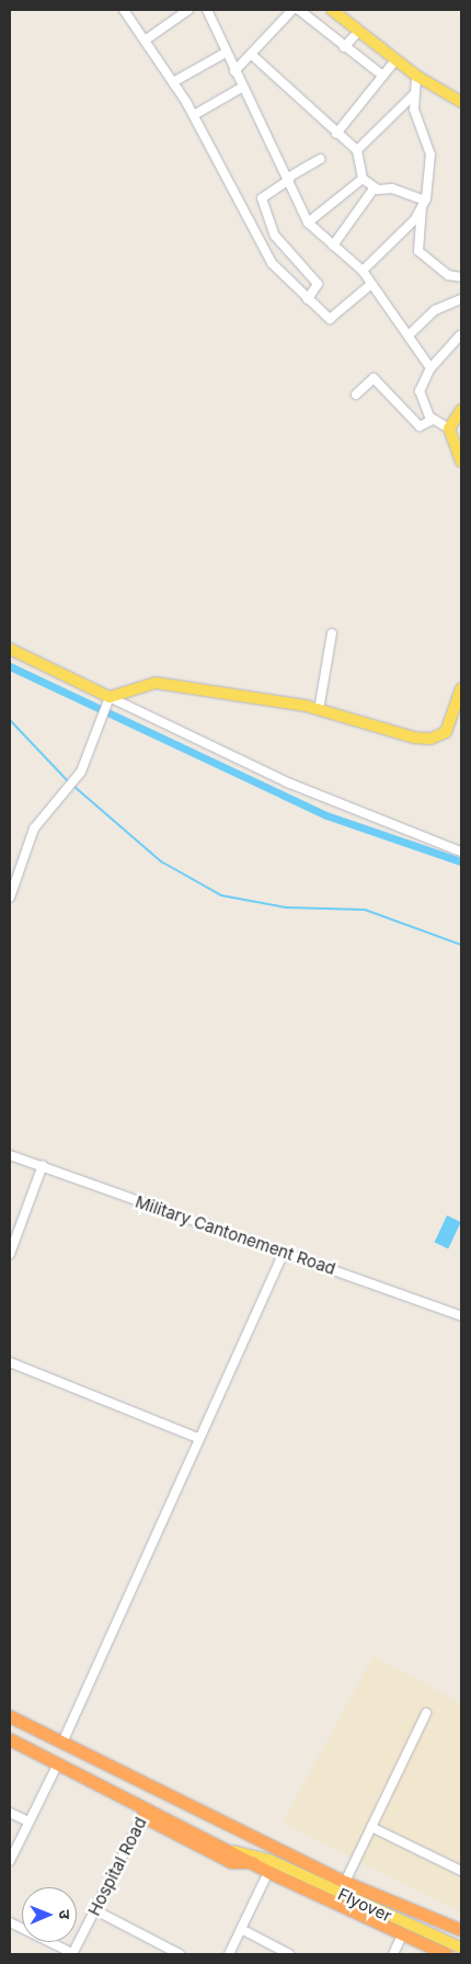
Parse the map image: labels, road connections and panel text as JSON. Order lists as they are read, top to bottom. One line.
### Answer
{"streets":{"main road":["Flyover"],"street":["Military Cantonement Road","Hospital Road"]},"north":"right"}
